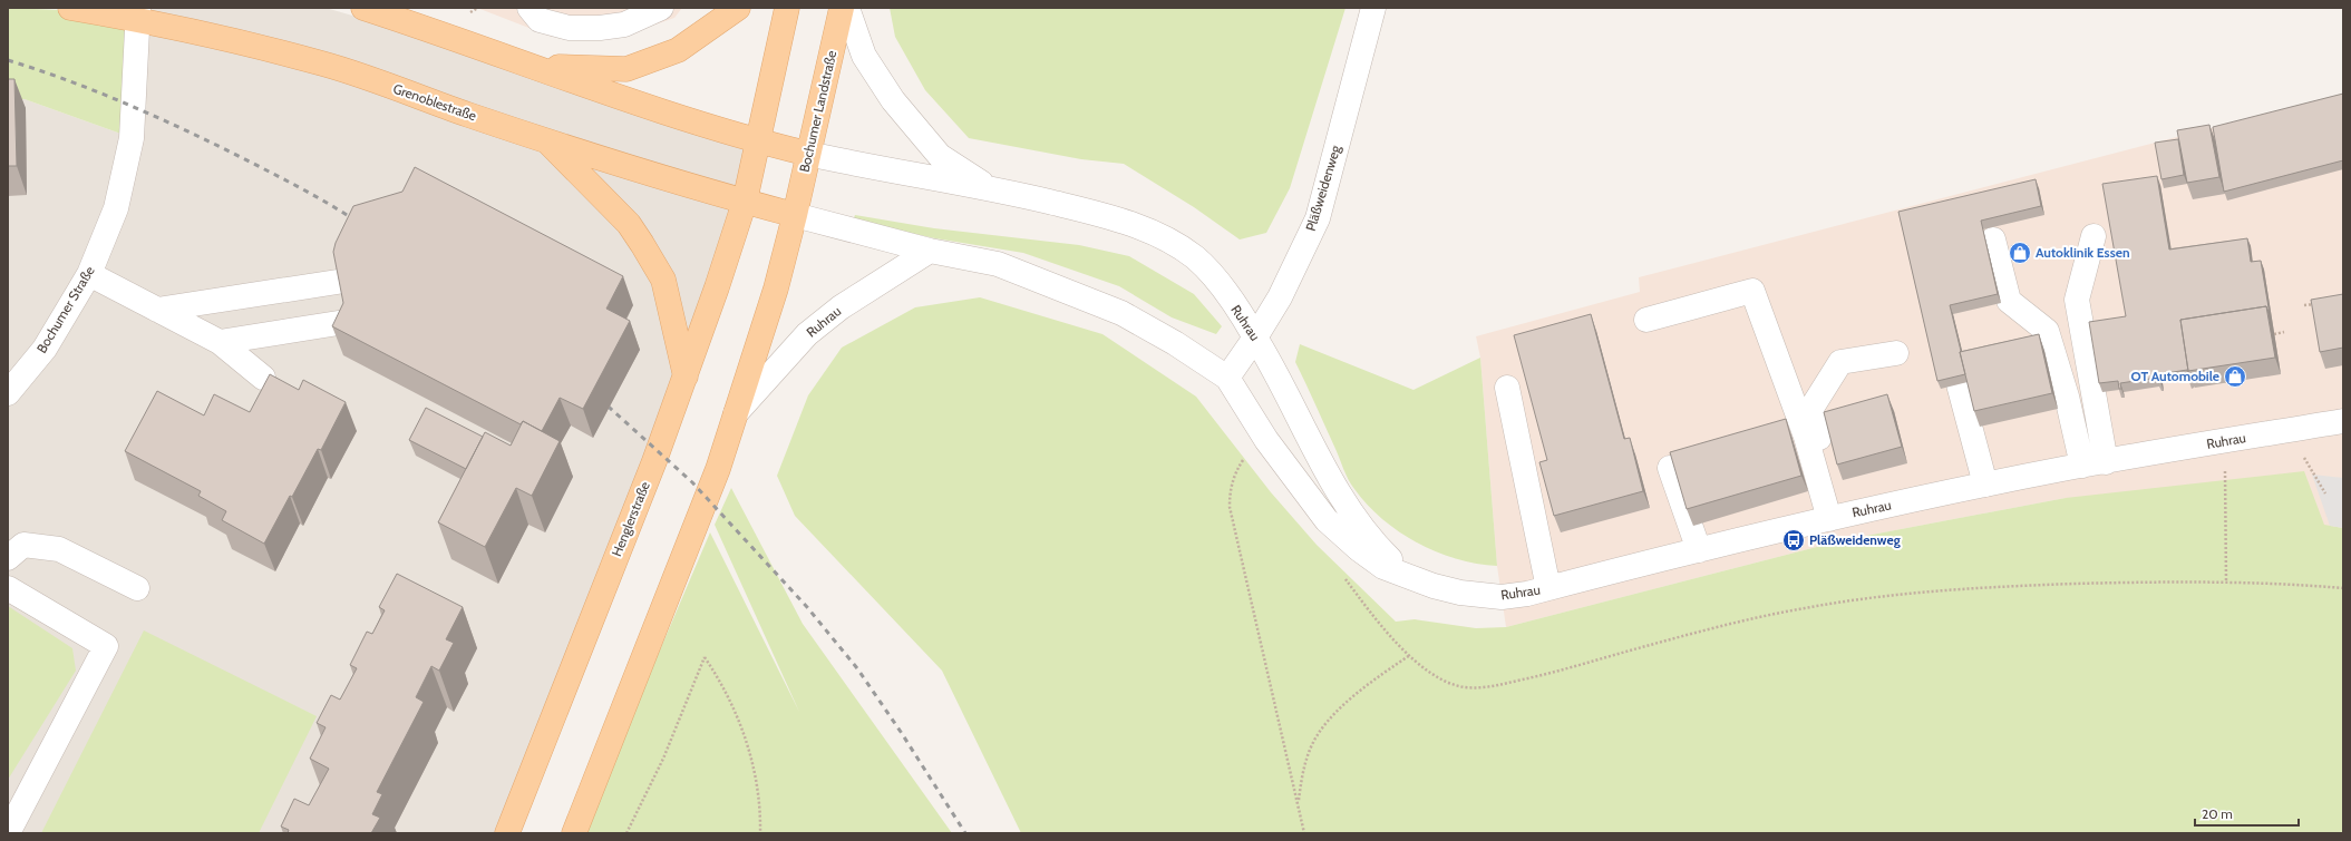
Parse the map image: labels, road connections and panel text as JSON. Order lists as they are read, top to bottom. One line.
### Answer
{"streets":{"main road":["Grenoblestraße","Bochumer Landstraße","Henglerstraße"],"street":["Pläßweidenweg","Bochumer Straße","Ruhrau"]},"crossings":[["Grenoblestraße","Bochumer Landstraße"],["Grenoblestraße","Bochumer Straße"],["Grenoblestraße","Ruhrau"],["Grenoblestraße","Henglerstraße"],["Bochumer Landstraße","Ruhrau"],["Pläßweidenweg","Ruhrau"]],"places":{"shop":["Autoklinik Essen","OT Automobile"],"bus stop":["Pläßweidenweg"]},"scale_bar":"20 m"}
